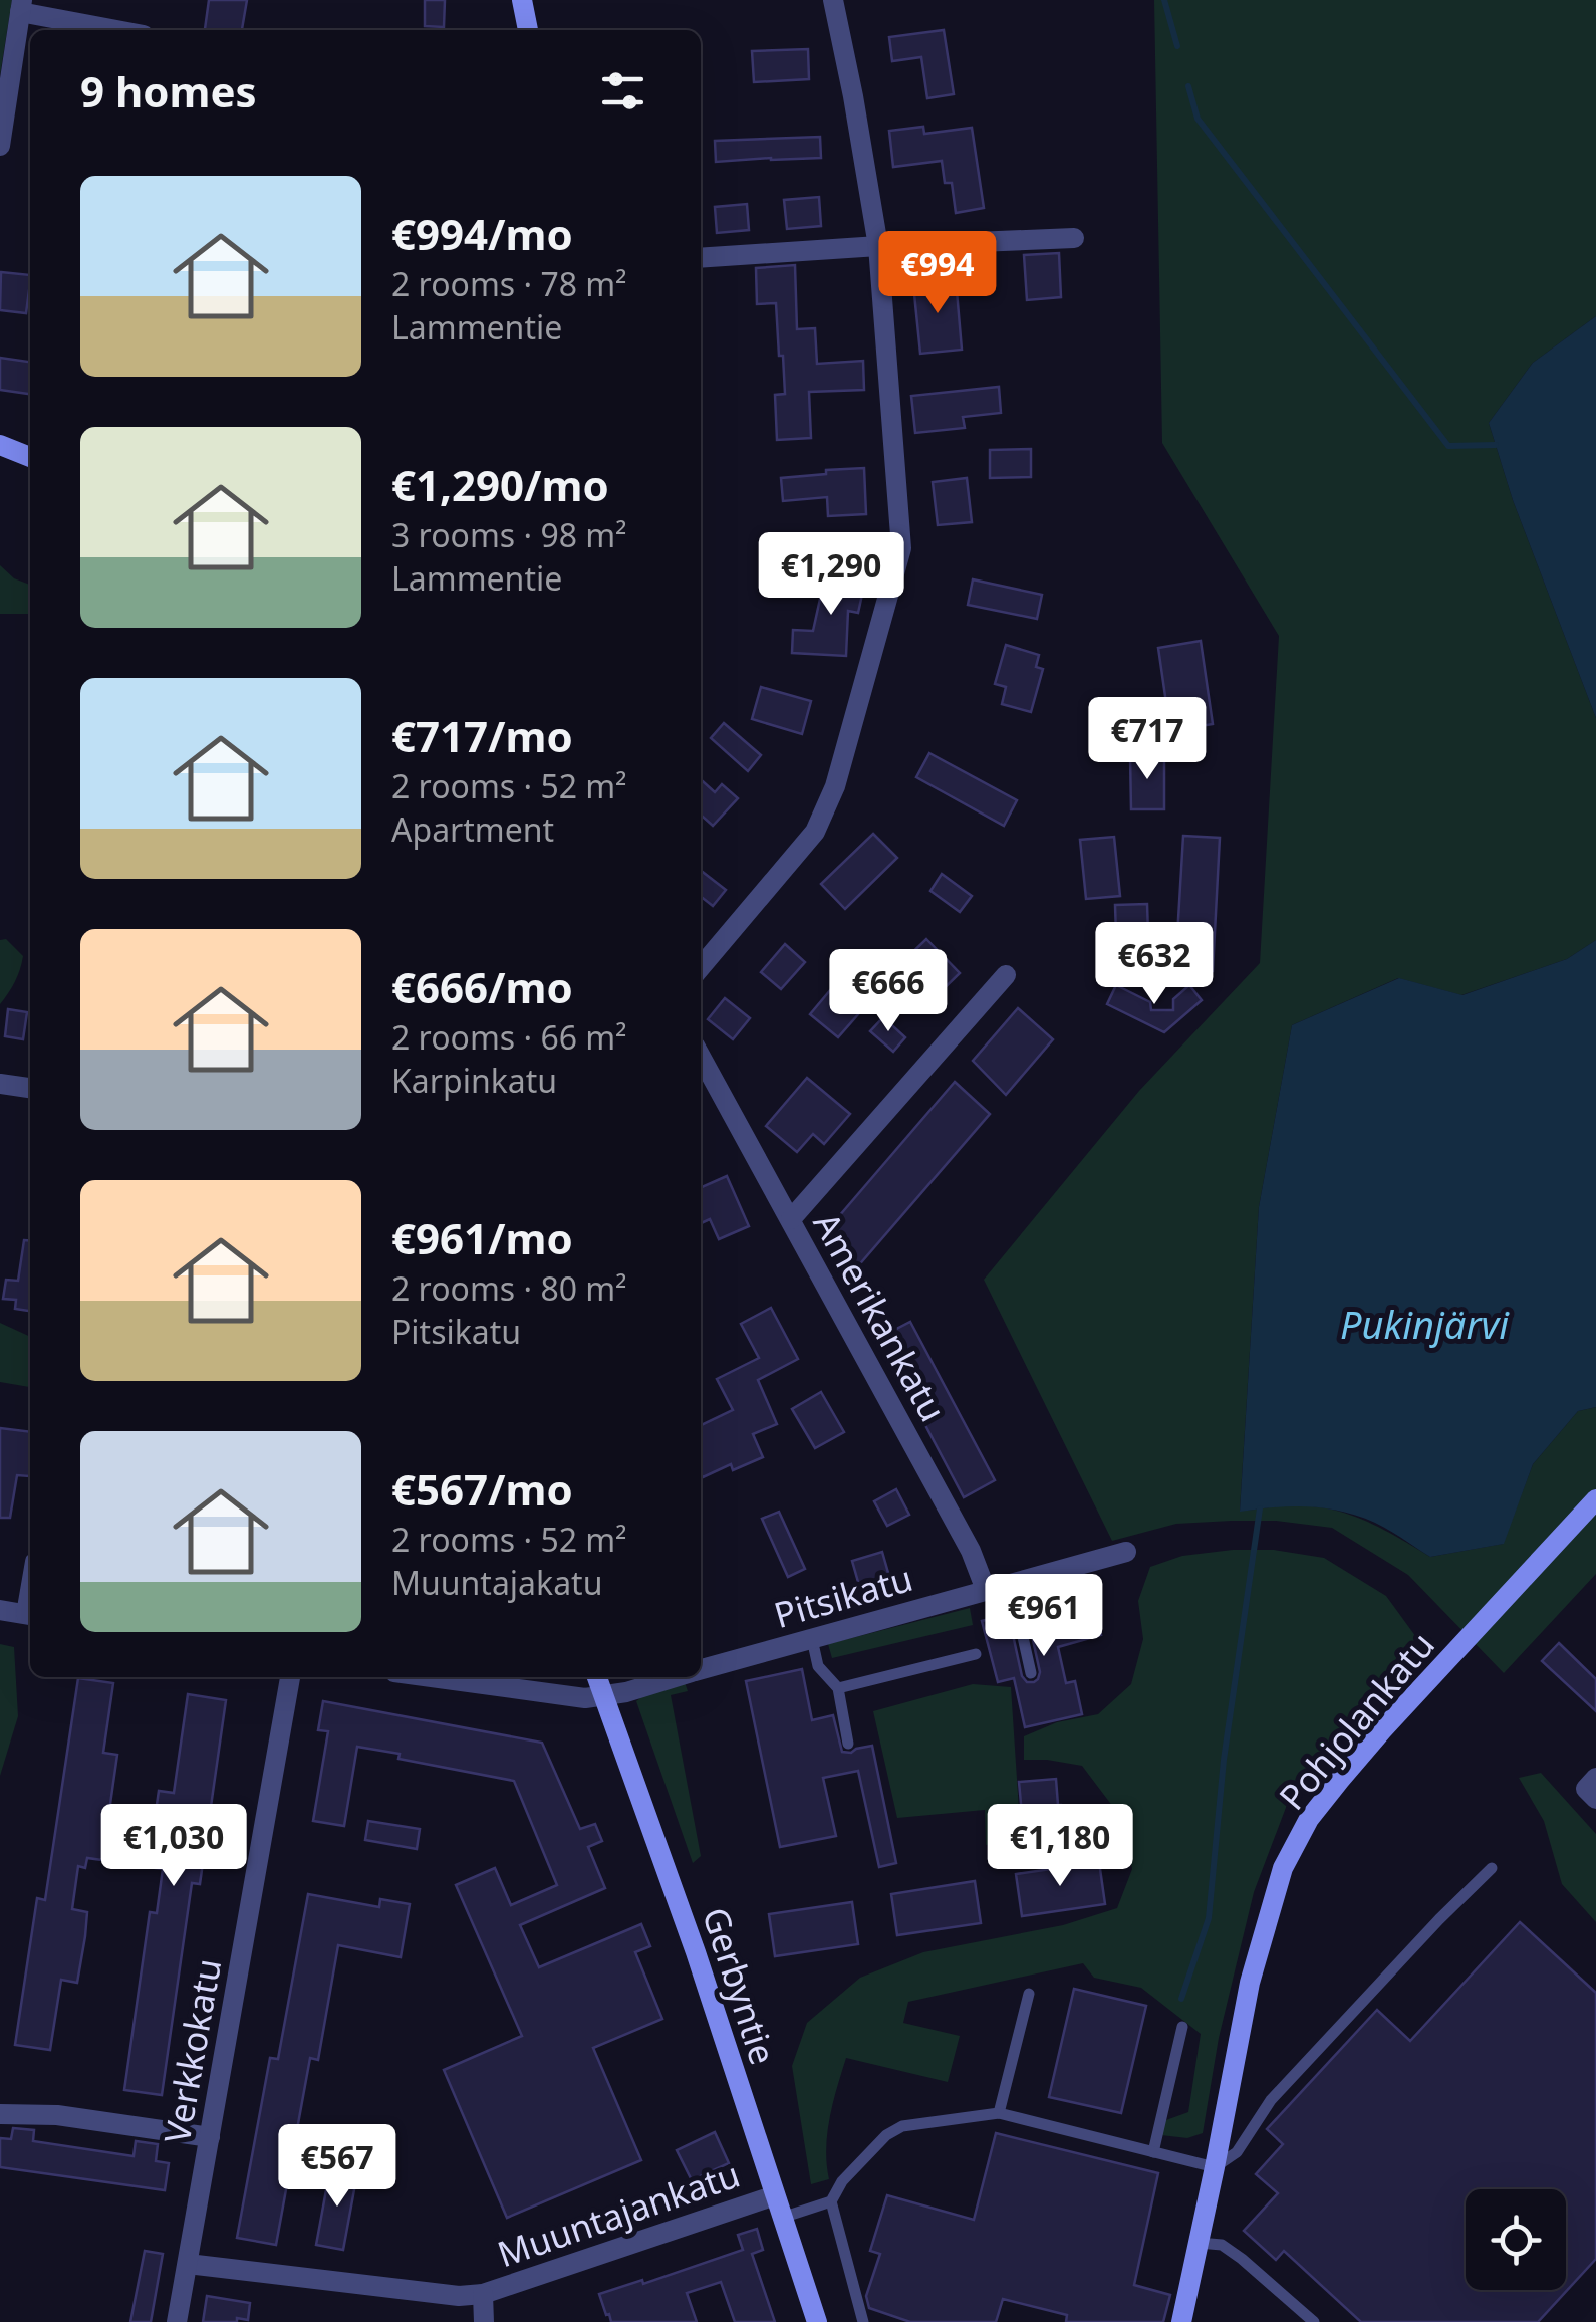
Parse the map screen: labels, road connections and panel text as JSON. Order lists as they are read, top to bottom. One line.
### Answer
{"streets":{"main road":["Pohjolankatu","Gerbyntie"],"street":["Amerikankatu","Pitsikatu","Verkkokatu","Muuntajankatu"]},"crossings":[["Amerikankatu","Pitsikatu"],["Pitsikatu","Gerbyntie"],["Gerbyntie","Muuntajankatu"],["Verkkokatu","Muuntajankatu"]],"water":["Pukinjärvi"],"page":{"heading":"9 homes","list":[{"name":"€994/mo","note":"2 rooms · 78 m² · Lammentie"},{"name":"€1,290/mo","note":"3 rooms · 98 m² · Lammentie"},{"name":"€717/mo","note":"2 rooms · 52 m² · Apartment"},{"name":"€666/mo","note":"2 rooms · 66 m² · Karpinkatu"},{"name":"€961/mo","note":"2 rooms · 80 m² · Pitsikatu"},{"name":"€567/mo","note":"2 rooms · 52 m² · Muuntajakatu"}],"price":["€994","€1,290","€717","€632","€666","€961","€1,030","€1,180","€567"]}}
